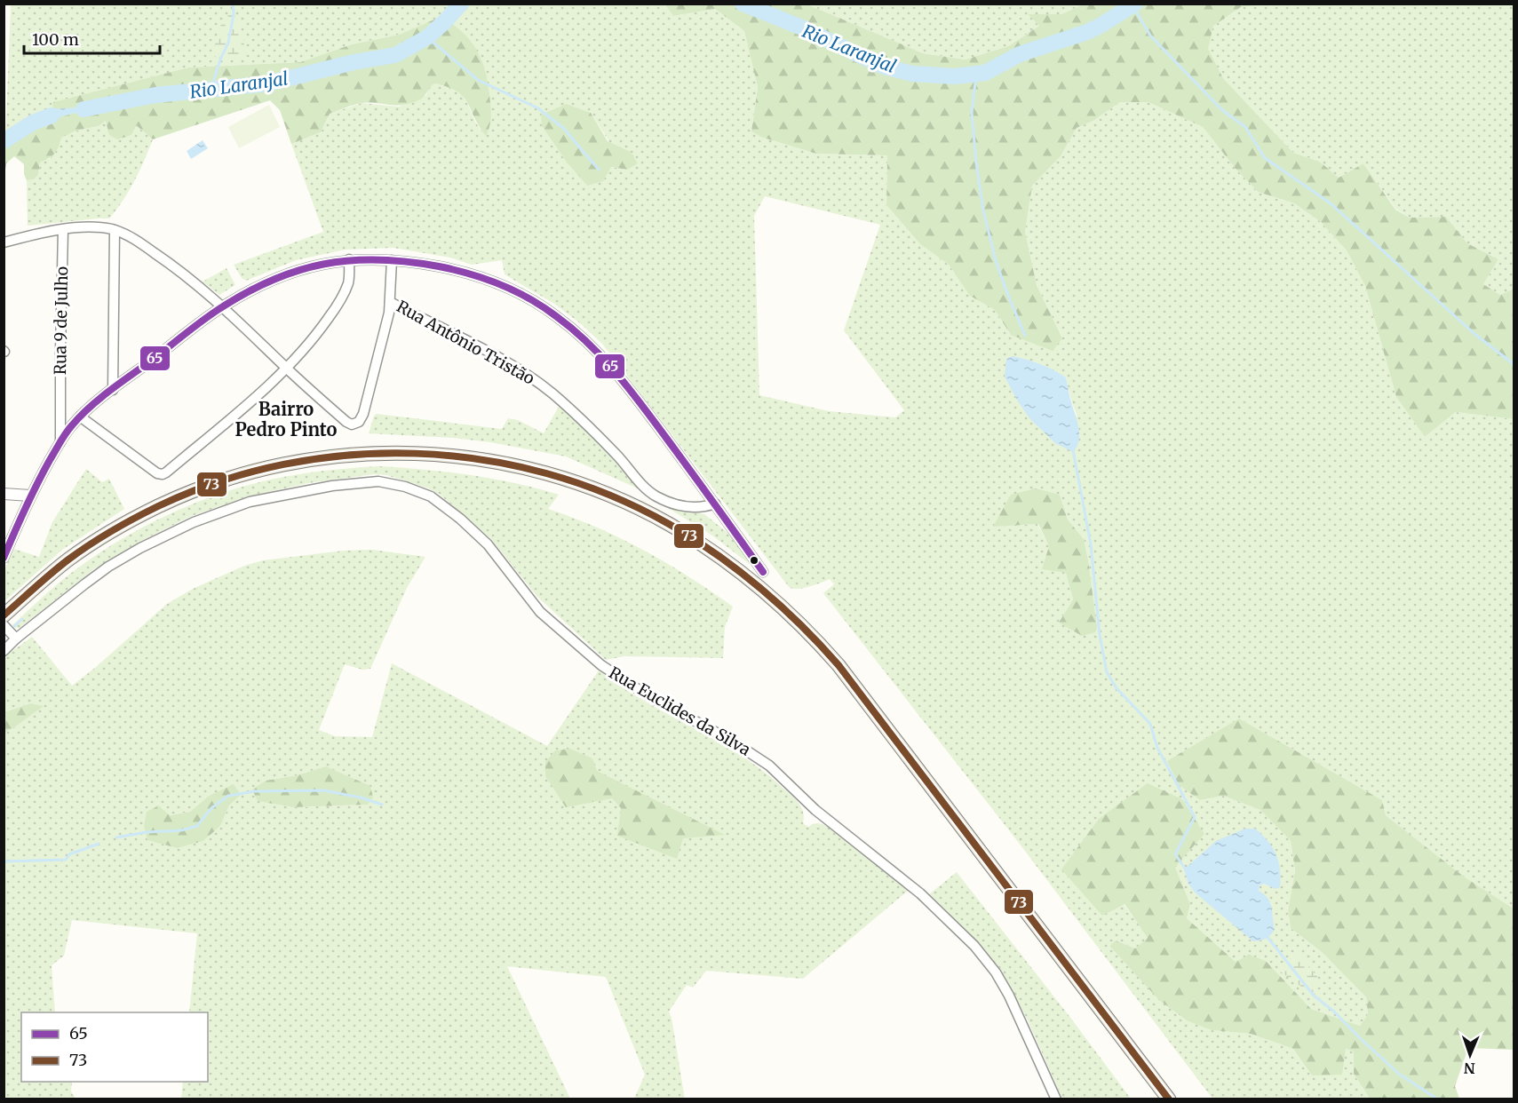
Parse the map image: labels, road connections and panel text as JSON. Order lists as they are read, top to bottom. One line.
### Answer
{"streets":{"street":["Rua 9 de Julho","Rua Antônio Tristão","Rua Euclides da Silva"]},"districts":["Bairro Pedro Pinto"],"water":["Rio Laranjal"],"lines":["transit line 65","transit line 73"],"legend":["65","73"],"scale_bar":"100 m","north":"bottom"}
